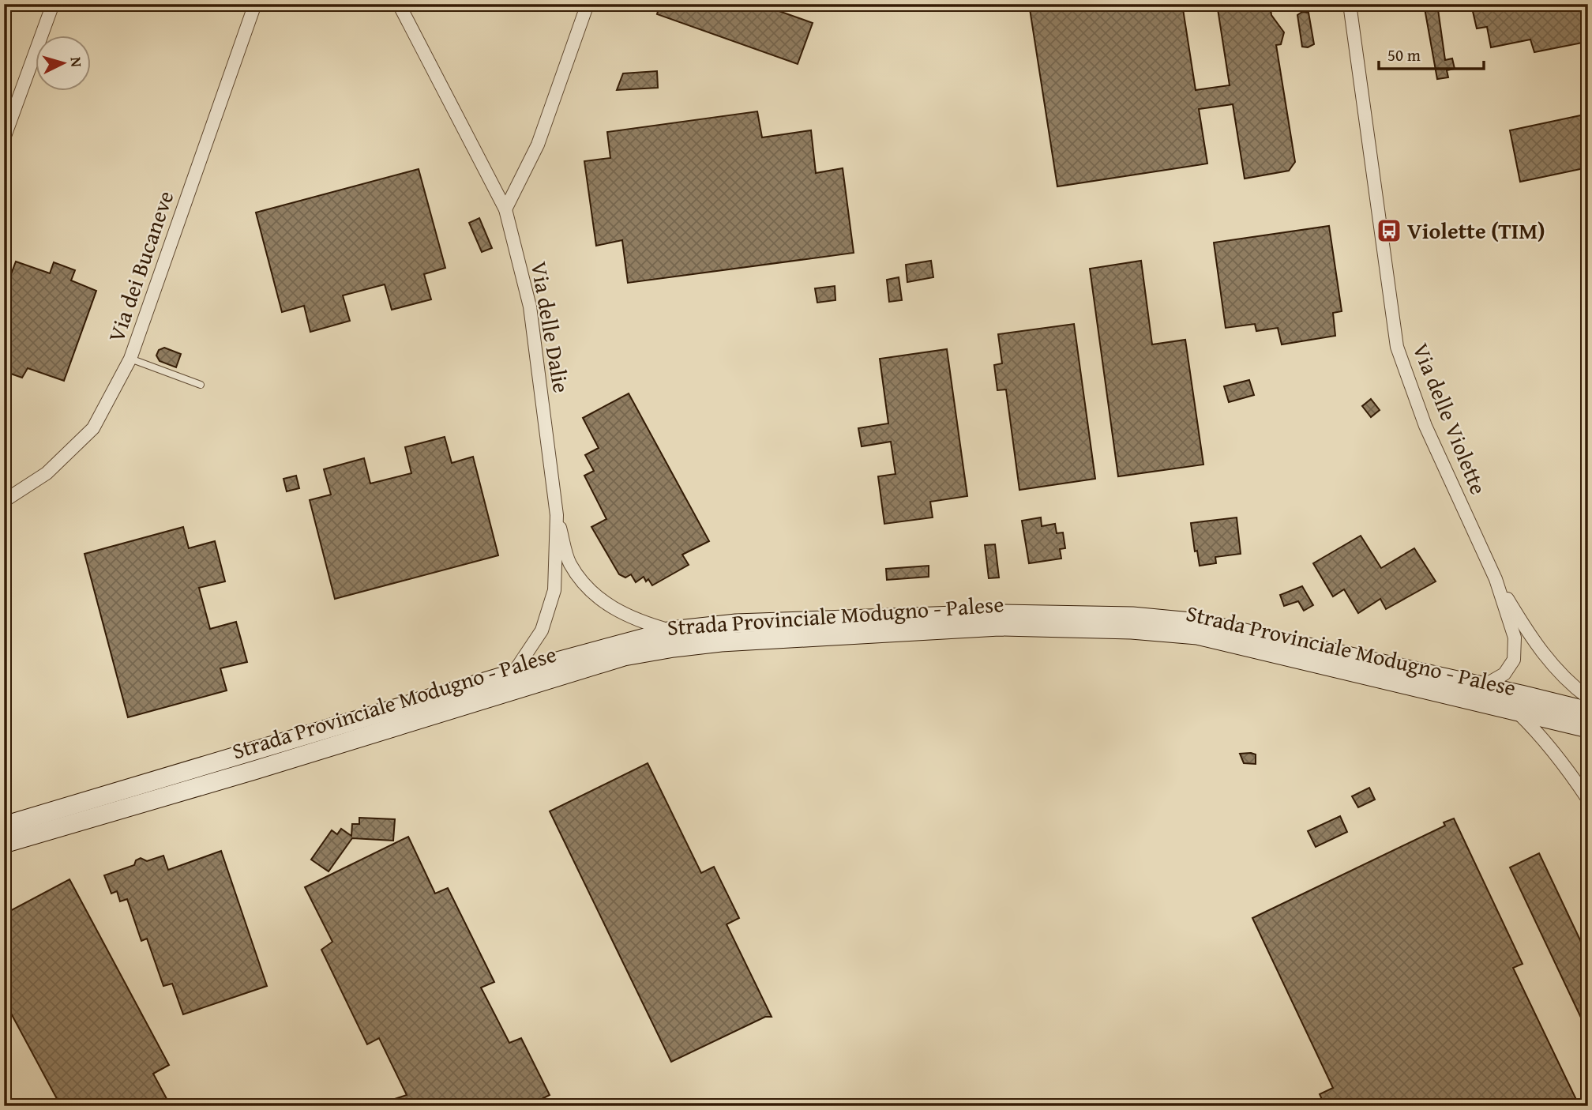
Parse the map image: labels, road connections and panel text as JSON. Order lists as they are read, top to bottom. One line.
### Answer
{"streets":{"main road":["Strada Provinciale Modugno - Palese"],"street":["Via dei Bucaneve","Via delle Dalie","Via delle Violette"]},"crossings":[["Via delle Dalie","Strada Provinciale Modugno - Palese"]],"places":{"bus stop":["Violette (TIM)"]},"scale_bar":"50 m","north":"right"}
